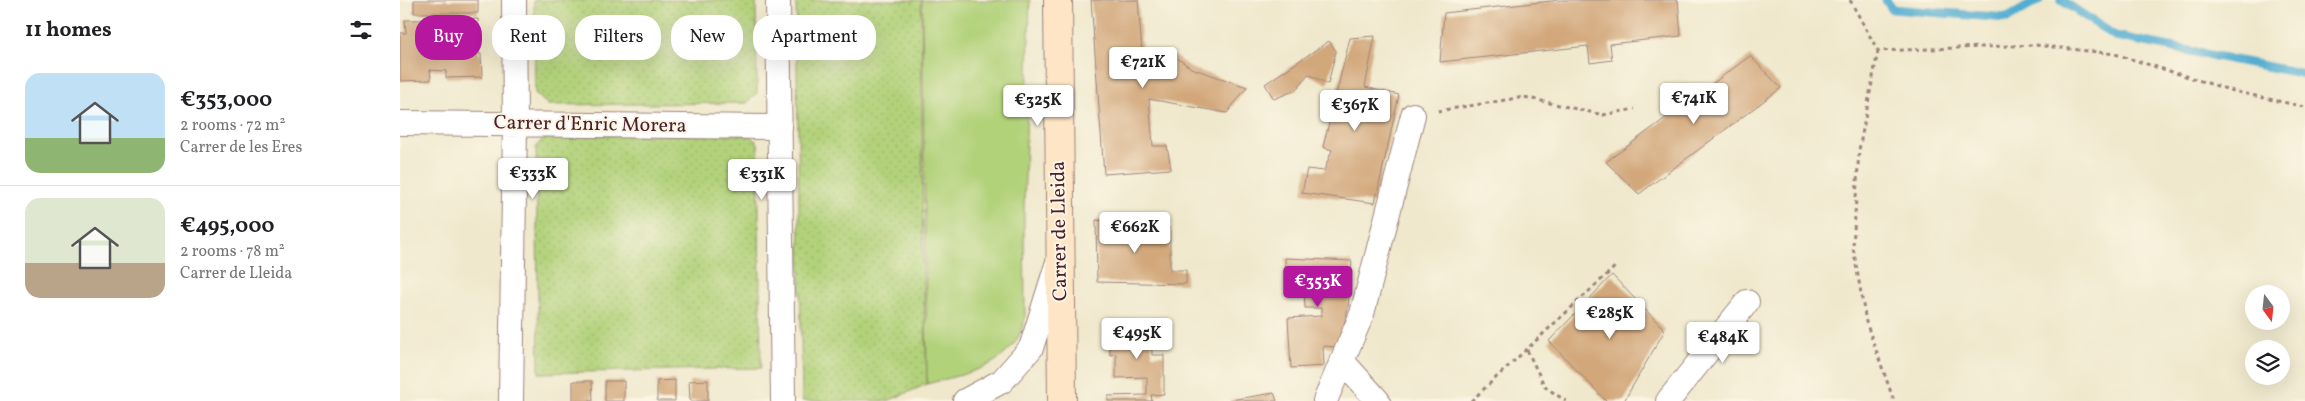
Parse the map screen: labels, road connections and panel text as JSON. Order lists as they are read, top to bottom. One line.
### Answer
{"streets":{"main road":["Carrer de Lleida"],"street":["Carrer d'Enric Morera"]},"north":"bottom","page":{"heading":"11 homes","chip":["Buy","Rent","Filters","New","Apartment"],"price":["€721K","€741K","€325K","€367K","€333K","€331K","€662K","€353K","€285K","€495K","€484K"],"list":[{"name":"€353,000","note":"2 rooms · 72 m² · Carrer de les Eres"},{"name":"€495,000","note":"2 rooms · 78 m² · Carrer de Lleida"}]}}
